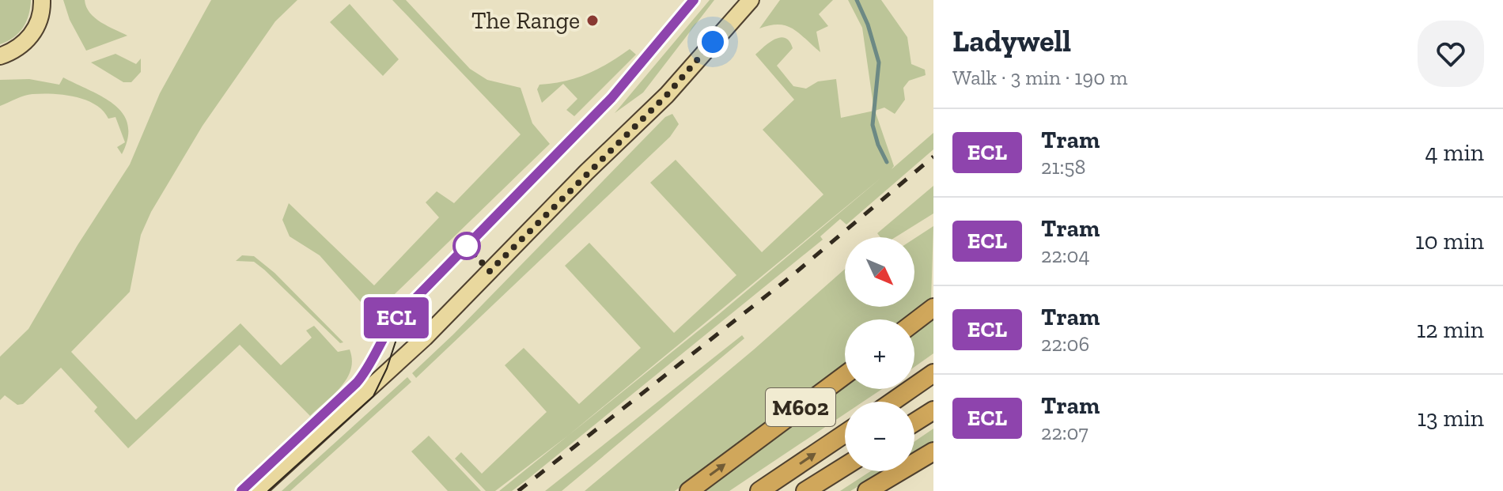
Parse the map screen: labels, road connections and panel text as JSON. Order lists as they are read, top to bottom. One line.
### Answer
{"streets":{"highway":["M602"]},"places":["The Range"],"lines":["tram line ECL"],"north":"bottom right","page":{"on_map":"ECL","heading":["Ladywell","Walk · 3 min · 190 m"],"list":[{"mark":"ECL","name":"Tram","note":"21:58","value":"4 min"},{"mark":"ECL","name":"Tram","note":"22:04","value":"10 min"},{"mark":"ECL","name":"Tram","note":"22:06","value":"12 min"},{"mark":"ECL","name":"Tram","note":"22:07","value":"13 min"}],"map_buttons":["+","−"]}}
